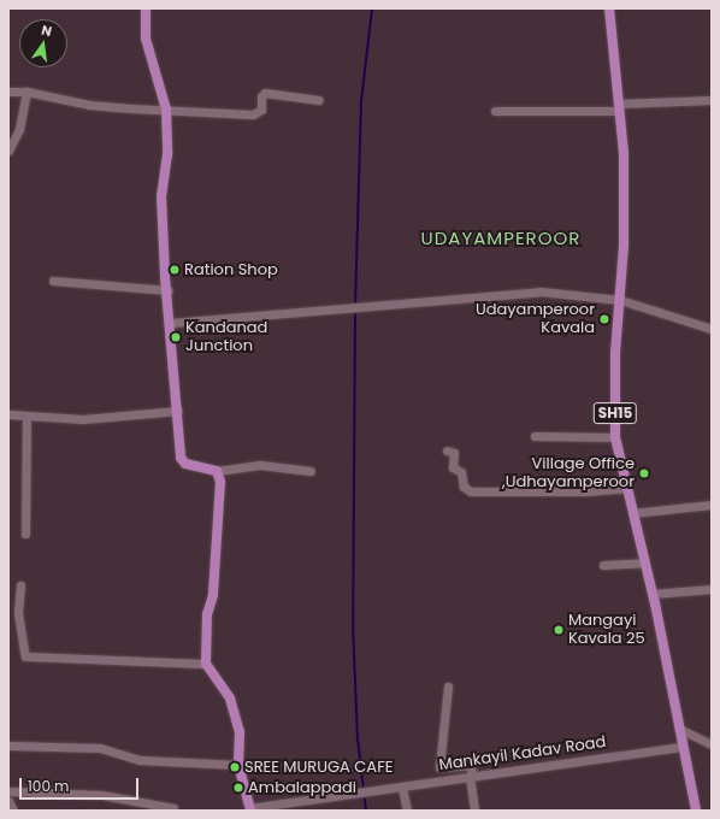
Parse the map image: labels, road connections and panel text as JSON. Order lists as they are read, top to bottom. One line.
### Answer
{"streets":{"main road":["SH15"],"street":["Mankayil Kadav Road"]},"crossings":[["SH15","Mankayil Kadav Road"]],"districts":["UDAYAMPEROOR"],"places":["Ration Shop","Udayamperoor Kavala","Kandanad Junction","Village Office ,Udhayamperoor","Mangayi Kavala 25","SREE MURUGA CAFE","Ambalappadi"],"scale_bar":"100 m","north":"top"}
